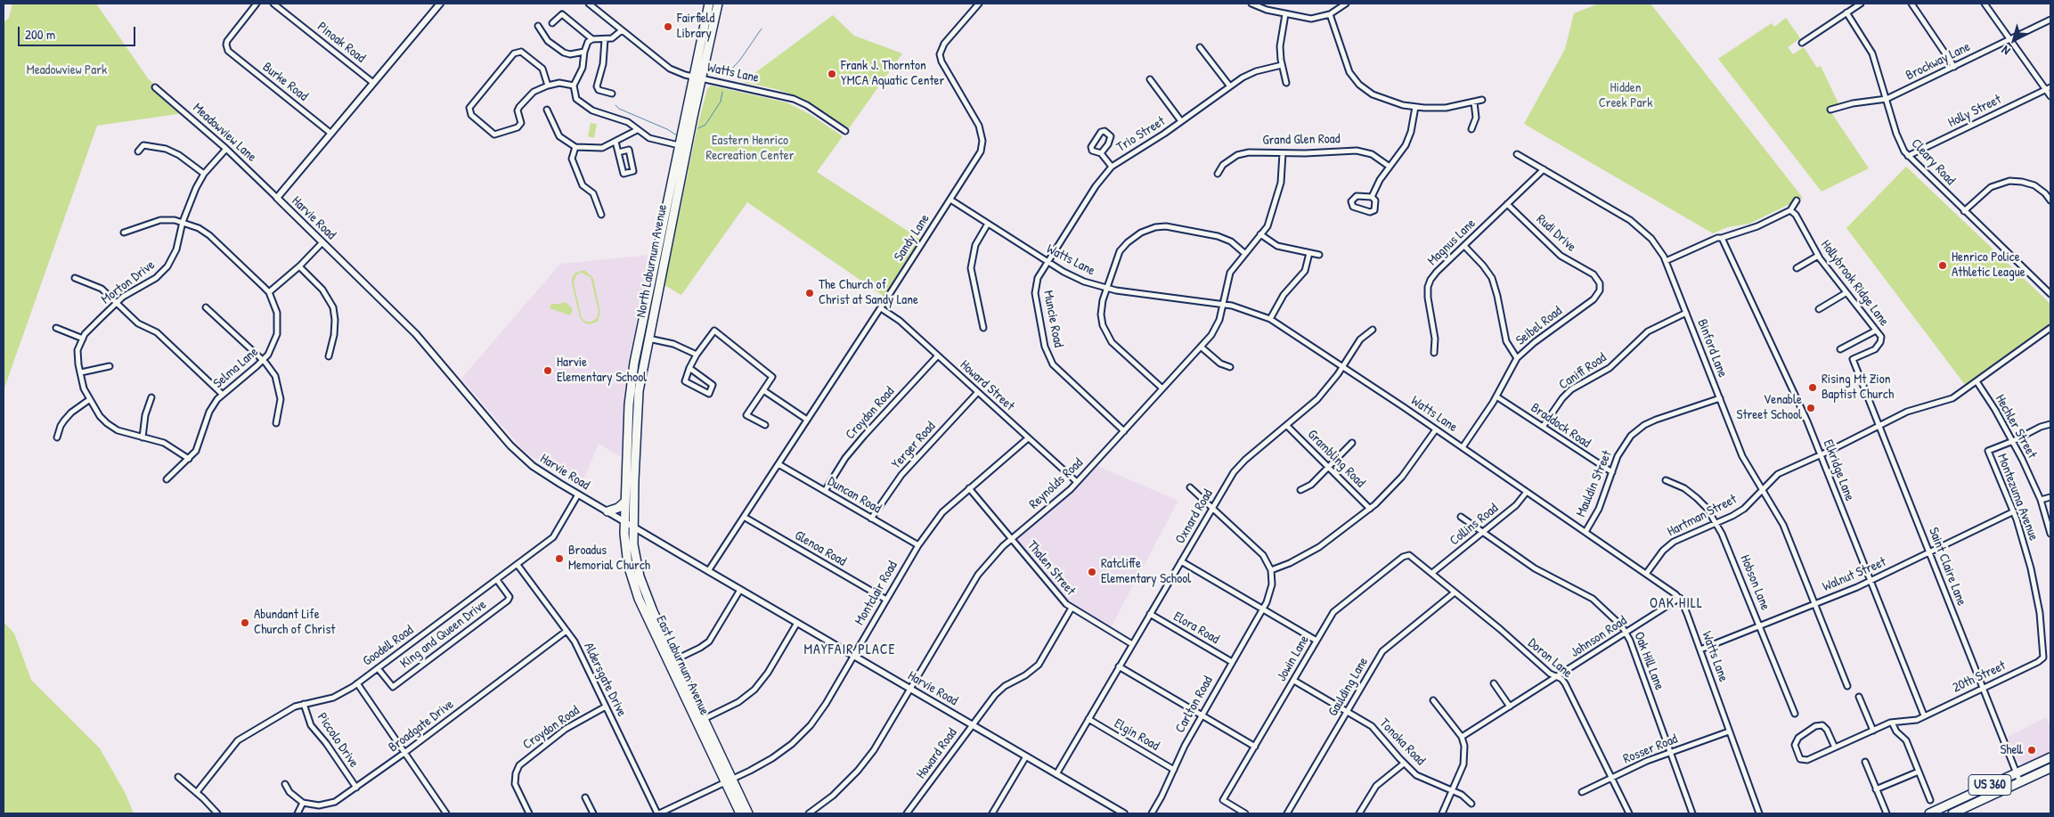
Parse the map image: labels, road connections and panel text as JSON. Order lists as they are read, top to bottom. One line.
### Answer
{"streets":{"main road":["North Laburnum Avenue","East Laburnum Avenue","US 360"],"street":["Pinoak Road","Brockway Lane","Watts Lane","Burke Road","Holly Street","Meadowview Lane","Trio Street","Grand Glen Road","Cleary Road","Harvie Road","Rudi Drive","Sandy Lane","Magnus Lane","Morton Drive","Hollybrook Ridge Lane","Muncie Road","Seibel Road","Binford Lane","Selma Lane","Caniff Road","Howard Street","Croydon Road","Braddock Road","Hechler Street","Yerger Road","Grambling Road","Elkridge Lane","Reynolds Road","Mauldin Street","Duncan Road","Montezuma Avenue","Hartman Street","Oxnard Road","Collins Road","Glenoa Road","Saint Claire Lane","Thalen Street","Walnut Street","Hobson Lane","Montclair Road","Elora Road","King and Queen Drive","Johnson Road","Goodell Road","Jowin Lane","Doron Lane","Oak Hill Lane","20th Street","Aldersgate Drive","Gaulding Lane","Carlton Road","Broadgate Drive","Elgin Road","Piccolo Drive","Tonoka Road","Rosser Road","Howard Road"]},"crossings":[["Pinoak Road","Harvie Road"],["Brockway Lane","Cleary Road"],["Watts Lane","Trio Street"],["Watts Lane","Sandy Lane"],["Watts Lane","North Laburnum Avenue"],["Watts Lane","Muncie Road"],["Watts Lane","Seibel Road"],["Watts Lane","Reynolds Road"],["Watts Lane","Mauldin Street"],["Watts Lane","Hartman Street"],["Watts Lane","Oxnard Road"],["Watts Lane","Collins Road"],["Watts Lane","Walnut Street"],["Watts Lane","Johnson Road"],["Watts Lane","Rosser Road"],["Burke Road","Harvie Road"],["Holly Street","Cleary Road"],["Meadowview Lane","Harvie Road"],["Meadowview Lane","Morton Drive"],["Trio Street","Muncie Road"],["Grand Glen Road","Reynolds Road"],["Harvie Road","Sandy Lane"],["Harvie Road","North Laburnum Avenue"],["Harvie Road","Reynolds Road"],["Harvie Road","Oxnard Road"],["Harvie Road","Montclair Road"],["Harvie Road","Goodell Road"],["Harvie Road","East Laburnum Avenue"],["Harvie Road","Howard Road"],["Rudi Drive","Magnus Lane"],["Rudi Drive","Seibel Road"],["Sandy Lane","Howard Street"],["Sandy Lane","Duncan Road"],["Sandy Lane","Glenoa Road"],["Magnus Lane","Binford Lane"],["North Laburnum Avenue","East Laburnum Avenue"],["Morton Drive","Selma Lane"],["Hollybrook Ridge Lane","Saint Claire Lane"],["Muncie Road","Reynolds Road"],["Seibel Road","Braddock Road"],["Binford Lane","Caniff Road"],["Binford Lane","Mauldin Street"],["Binford Lane","Hartman Street"],["Binford Lane","Walnut Street"],["Caniff Road","Braddock Road"],["Howard Street","Croydon Road"],["Howard Street","Yerger Road"],["Howard Street","Reynolds Road"],["Howard Street","Montclair Road"],["Croydon Road","Duncan Road"],["Croydon Road","Aldersgate Drive"],["Braddock Road","Mauldin Street"],["Hechler Street","Montezuma Avenue"],["Hechler Street","Hartman Street"],["Yerger Road","Duncan Road"],["Grambling Road","Oxnard Road"],["Elkridge Lane","Hartman Street"],["Elkridge Lane","Walnut Street"],["Elkridge Lane","20th Street"],["Reynolds Road","Thalen Street"],["Duncan Road","Montclair Road"],["Montezuma Avenue","Walnut Street"],["Montezuma Avenue","20th Street"],["Hartman Street","Saint Claire Lane"],["Hartman Street","Hobson Lane"],["Oxnard Road","Thalen Street"],["Oxnard Road","Elora Road"],["Oxnard Road","Elgin Road"],["Collins Road","Doron Lane"],["Collins Road","Oak Hill Lane"],["Glenoa Road","Montclair Road"],["Saint Claire Lane","Walnut Street"],["Saint Claire Lane","20th Street"],["Saint Claire Lane","US 360"],["Thalen Street","Montclair Road"],["Thalen Street","Howard Road"],["Walnut Street","Hobson Lane"],["Montclair Road","East Laburnum Avenue"],["Montclair Road","Aldersgate Drive"],["Elora Road","Carlton Road"],["King and Queen Drive","Goodell Road"],["Johnson Road","Doron Lane"],["Johnson Road","Oak Hill Lane"],["Goodell Road","Aldersgate Drive"],["Goodell Road","Piccolo Drive"],["Jowin Lane","Doron Lane"],["Jowin Lane","Tonoka Road"],["Doron Lane","Gaulding Lane"],["Doron Lane","Rosser Road"],["Oak Hill Lane","Rosser Road"],["Aldersgate Drive","Broadgate Drive"],["Gaulding Lane","Tonoka Road"],["Carlton Road","Elgin Road"],["Broadgate Drive","Piccolo Drive"]],"districts":["OAK HILL","MAYFAIR PLACE"],"parks":["Meadowview Park","Hidden Creek Park","Eastern Henrico Recreation Center"],"places":["Fairfield Library","Frank J. Thornton YMCA Aquatic Center","Henrico Police Athletic League","The Church of Christ at Sandy Lane","Harvie Elementary School","Rising Mt Zion Baptist Church","Venable Street School","Broadus Memorial Church","Ratcliffe Elementary School","Abundant Life Church of Christ","Shell"],"scale_bar":"200 m","north":"bottom left"}
